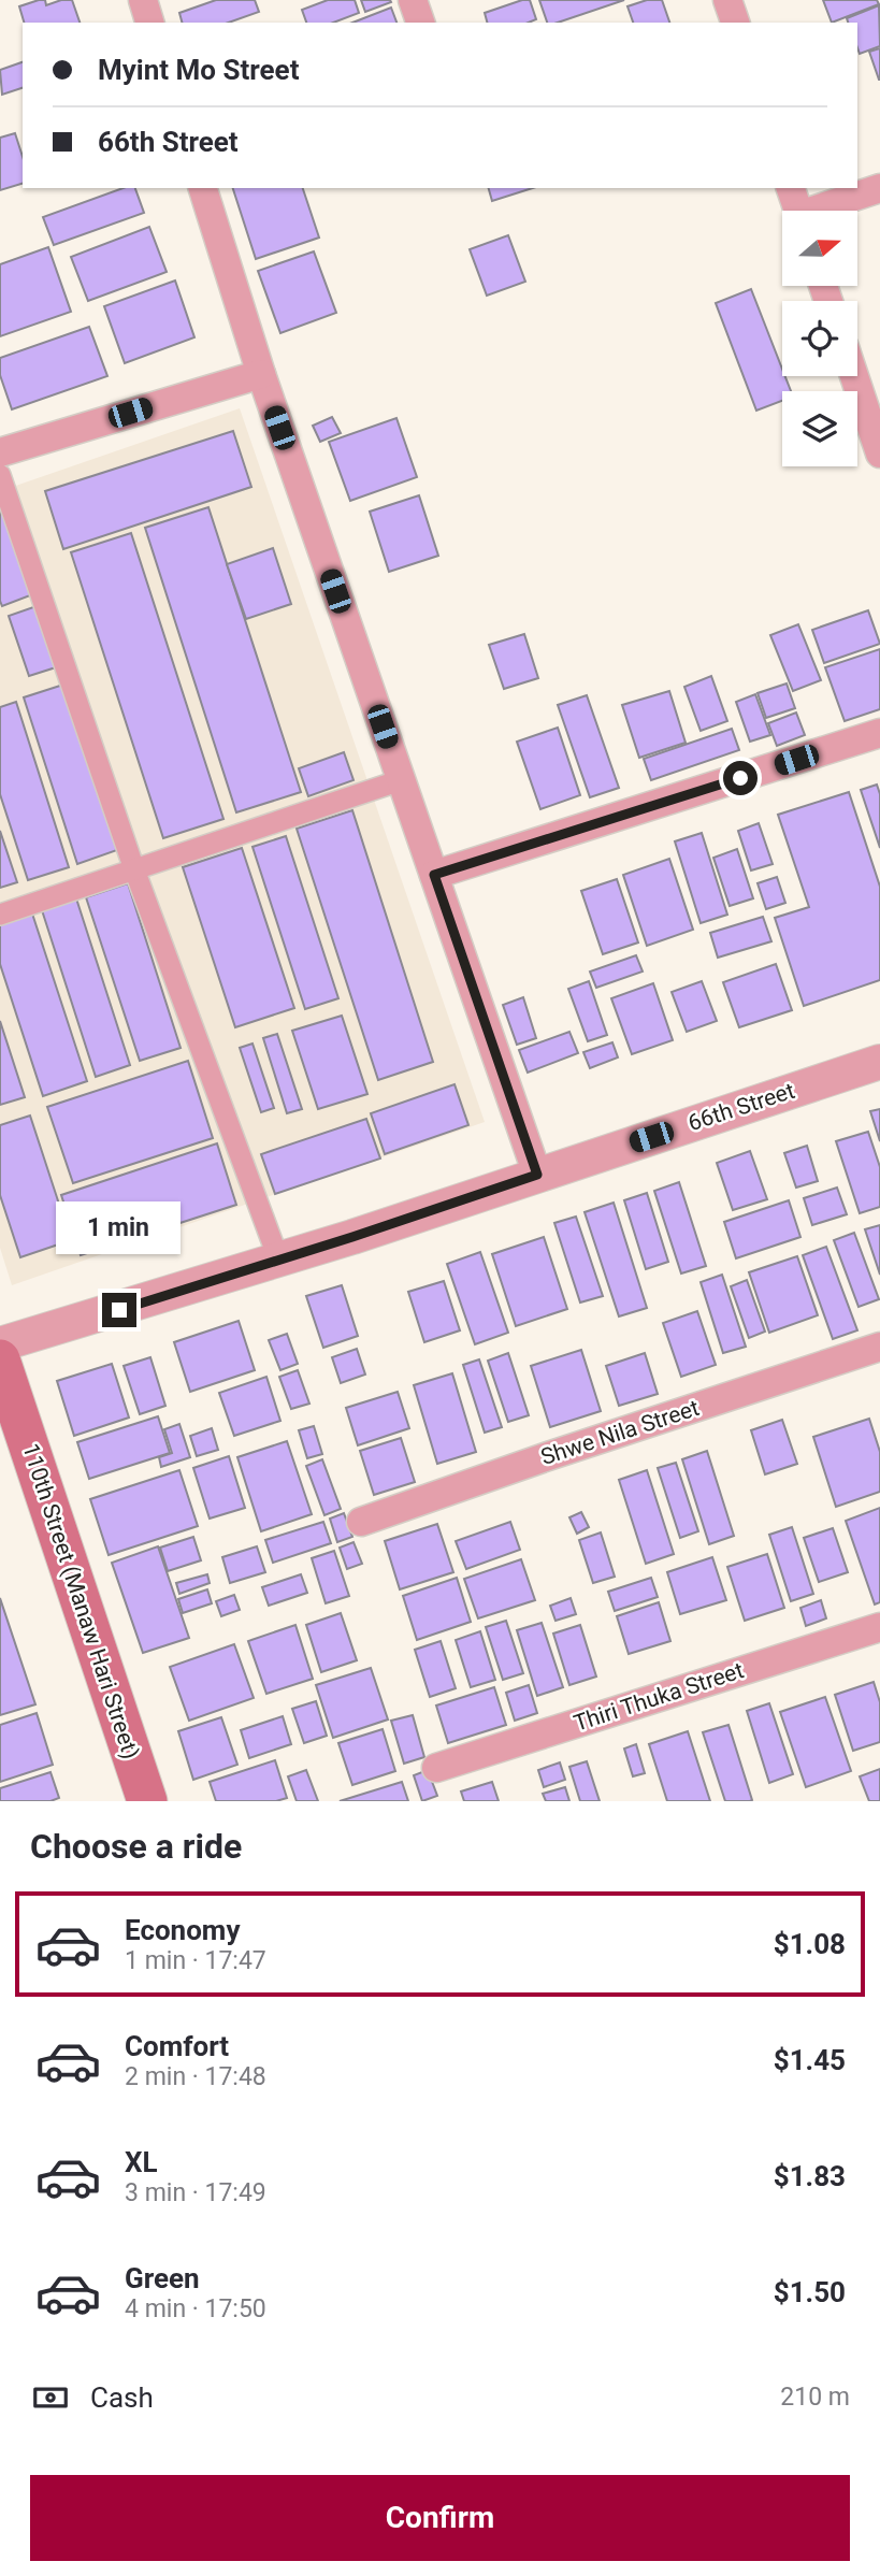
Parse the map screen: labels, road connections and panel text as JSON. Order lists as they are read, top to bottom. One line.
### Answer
{"streets":{"main road":["110th Street (Manaw Hari Street)"],"street":["66th Street","Shwe Nila Street","Thiri Thuka Street"]},"north":"right","page":{"banner":["Myint Mo Street","66th Street"],"bubble":"1 min","heading":"Choose a ride","list":[{"name":"Economy","note":"1 min · 17:47","value":"$1.08"},{"name":"Comfort","note":"2 min · 17:48","value":"$1.45"},{"name":"XL","note":"3 min · 17:49","value":"$1.83"},{"name":"Green","note":"4 min · 17:50","value":"$1.50"}],"pay":["Cash","210 m"],"buttons":"Confirm"}}
